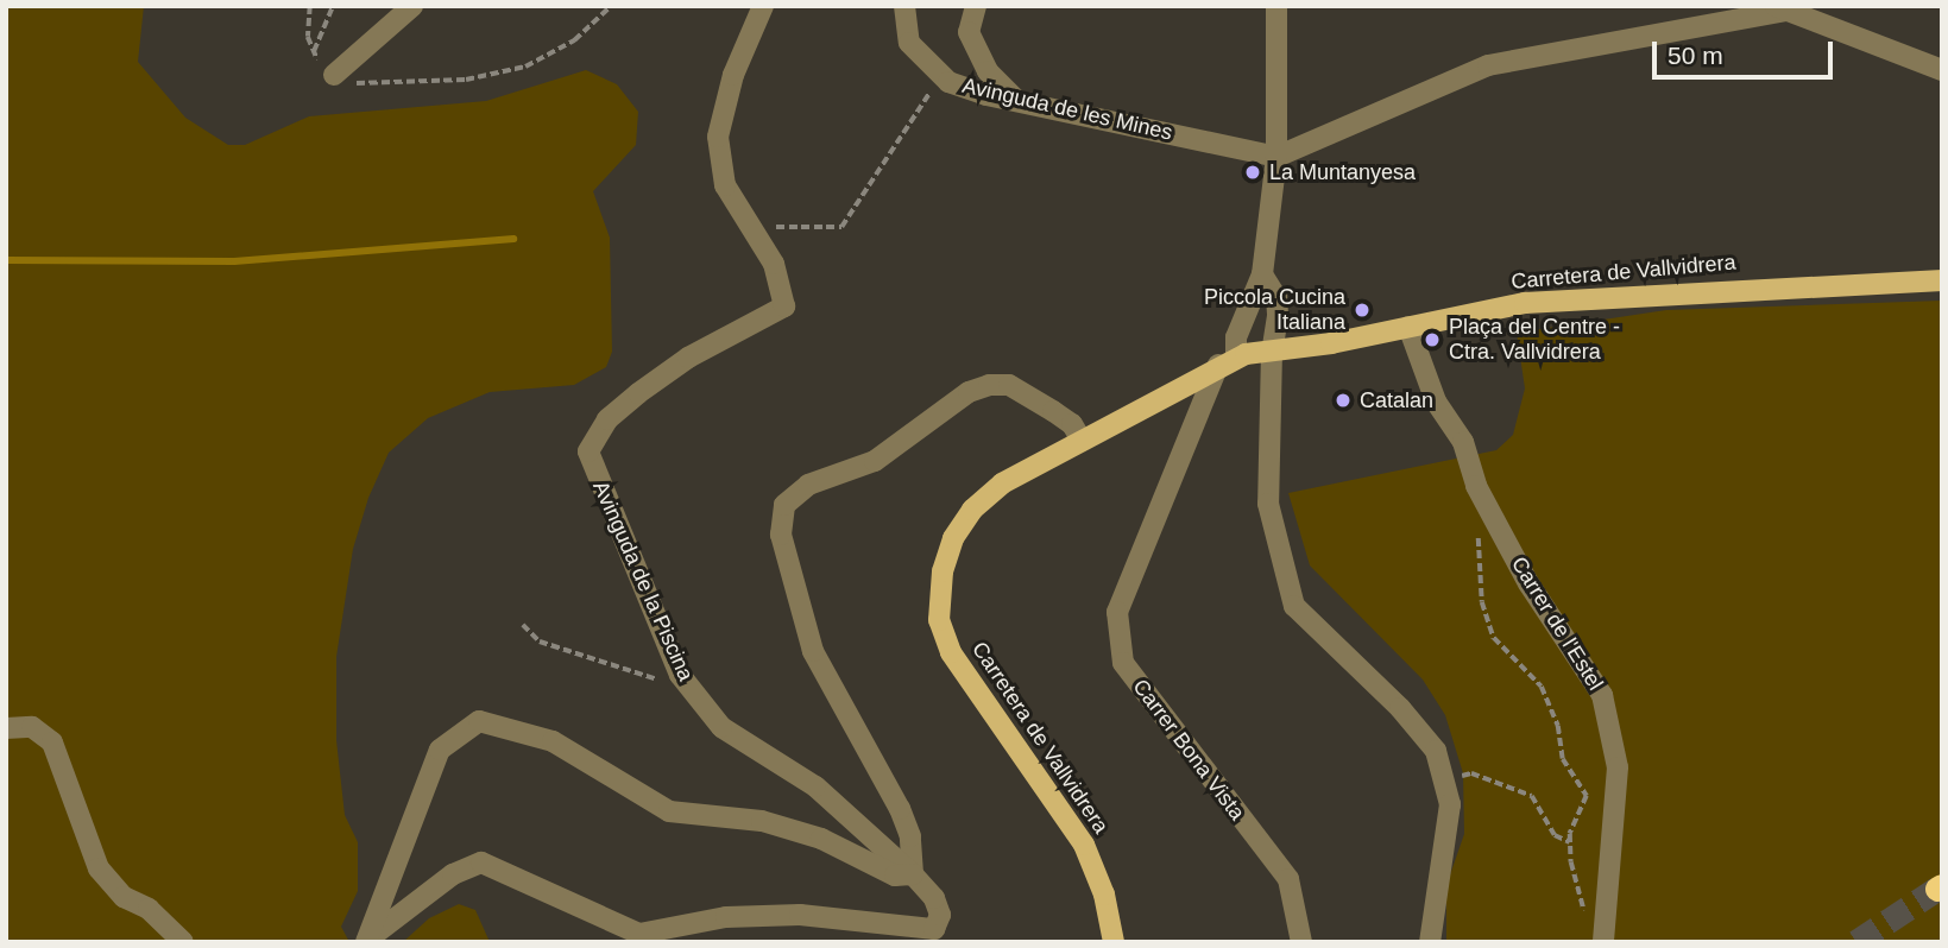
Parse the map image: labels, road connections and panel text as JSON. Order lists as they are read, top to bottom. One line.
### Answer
{"streets":{"main road":["Carretera de Vallvidrera"],"street":["Avinguda de les Mines","Avinguda de la Piscina","Carrer de l'Estel","Carrer Bona Vista"]},"crossings":[["Carretera de Vallvidrera","Carrer de l'Estel"],["Carretera de Vallvidrera","Carrer Bona Vista"]],"places":["La Muntanyesa","Piccola Cucina Italiana","Plaça del Centre - Ctra. Vallvidrera","Catalan"],"scale_bar":"50 m"}
